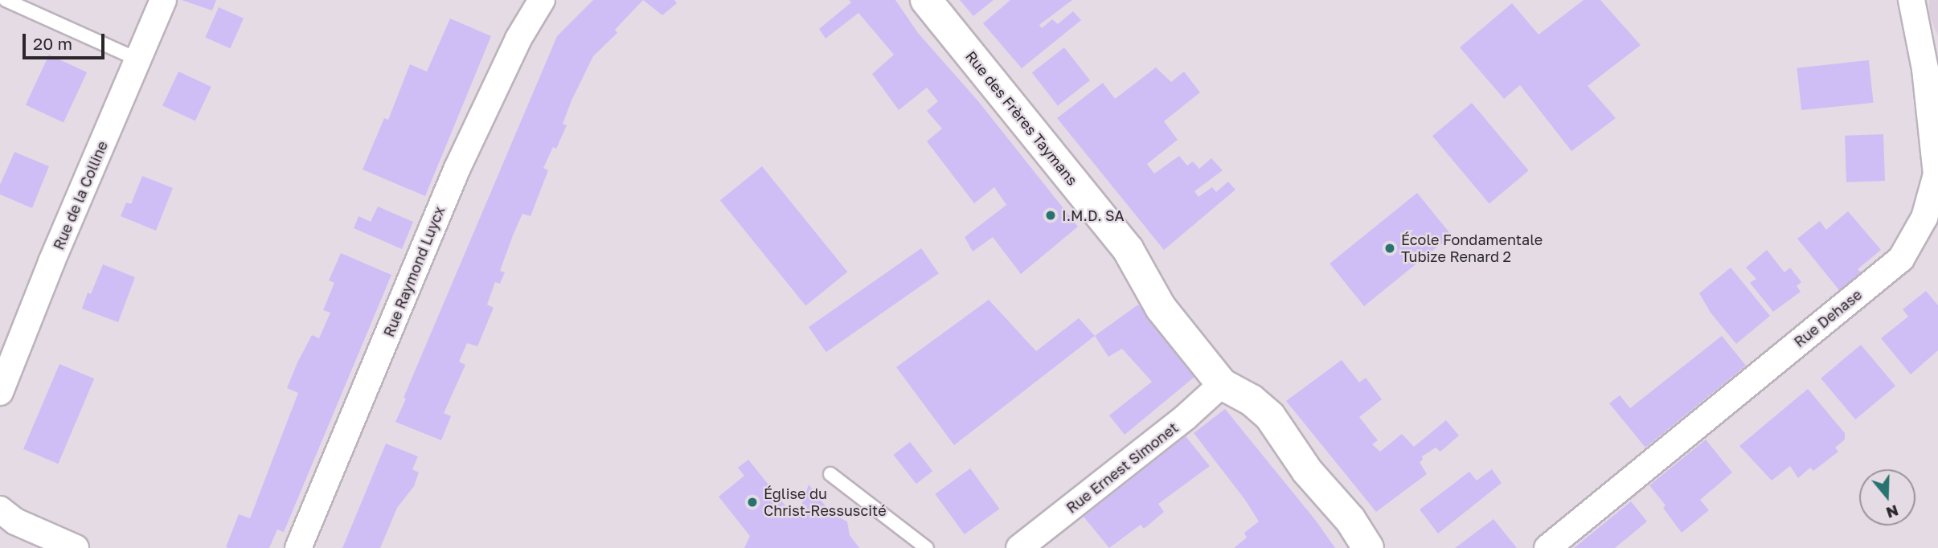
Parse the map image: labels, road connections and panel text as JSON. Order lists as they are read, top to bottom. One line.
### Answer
{"streets":{"street":["Rue des Frères Taymans","Rue de la Colline","Rue Raymond Luycx","Rue Dehase","Rue Ernest Simonet"]},"crossings":[["Rue des Frères Taymans","Rue Ernest Simonet"]],"places":["I.M.D. SA","École Fondamentale Tubize Renard 2","Église du Christ-Ressuscité"],"scale_bar":"20 m","north":"bottom"}
